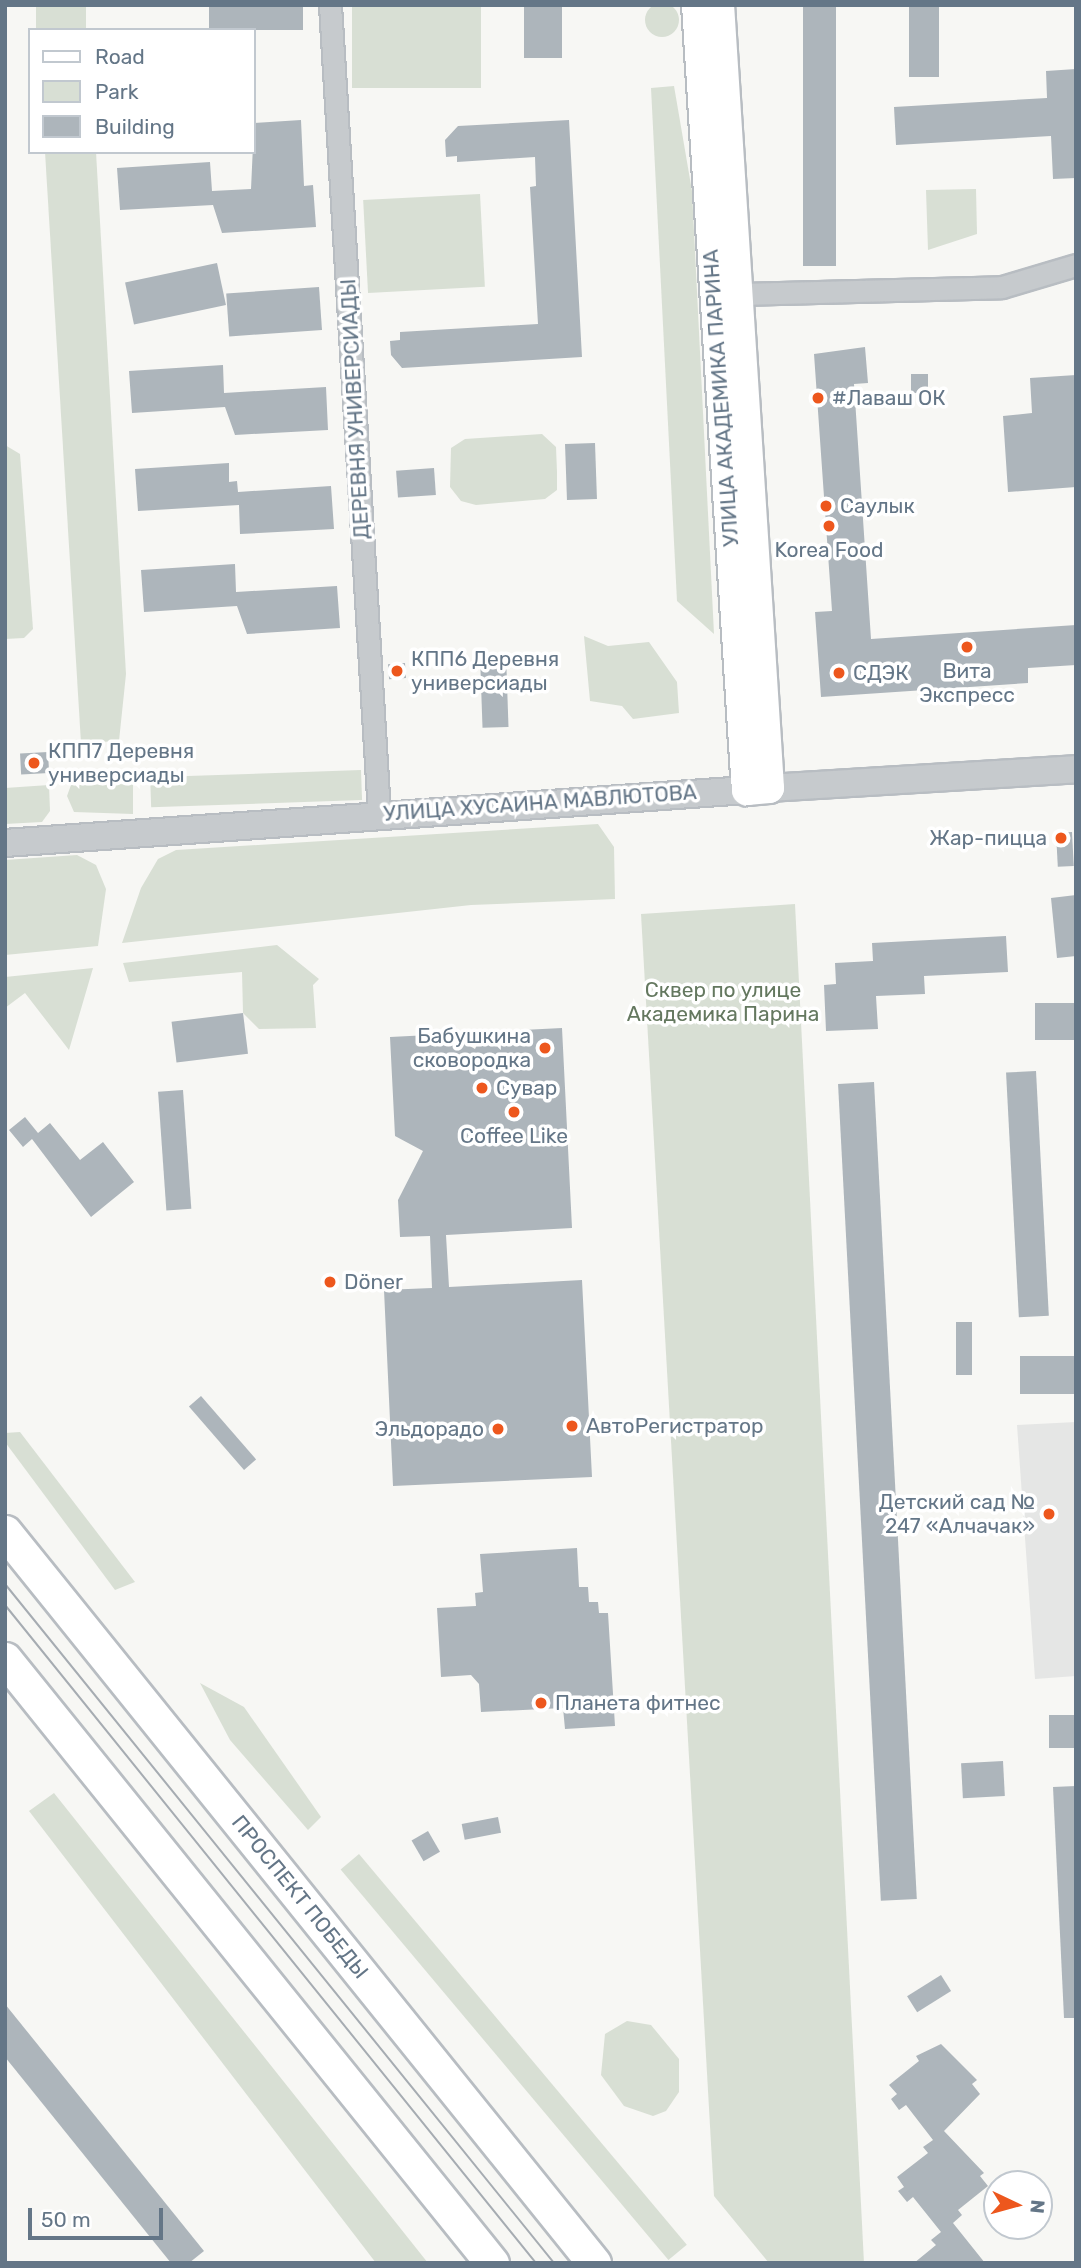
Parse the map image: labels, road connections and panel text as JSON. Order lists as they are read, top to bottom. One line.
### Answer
{"streets":{"main road":["УЛИЦА АКАДЕМИКА ПАРИНА","ПРОСПЕКТ ПОБЕДЫ"],"street":["ДЕРЕВНЯ УНИВЕРСИАДЫ","УЛИЦА ХУСАИНА МАВЛЮТОВА"]},"crossings":[["УЛИЦА АКАДЕМИКА ПАРИНА","УЛИЦА ХУСАИНА МАВЛЮТОВА"],["ДЕРЕВНЯ УНИВЕРСИАДЫ","УЛИЦА ХУСАИНА МАВЛЮТОВА"]],"parks":["Сквер по улице Академика Парина"],"places":["#Лаваш ОК","Саулык","Korea Food","Вита Экспресс","КПП6 Деревня универсиады","СДЭК","КПП7 Деревня универсиады","Жар-пицца","Бабушкина сковородка","Сувар","Coffee Like","Döner","АвтоРегистратор","Эльдорадо","Детский сад № 247 «Алчачак»","Планета фитнес"],"legend":["Road","Park","Building"],"scale_bar":"50 m","north":"right"}
